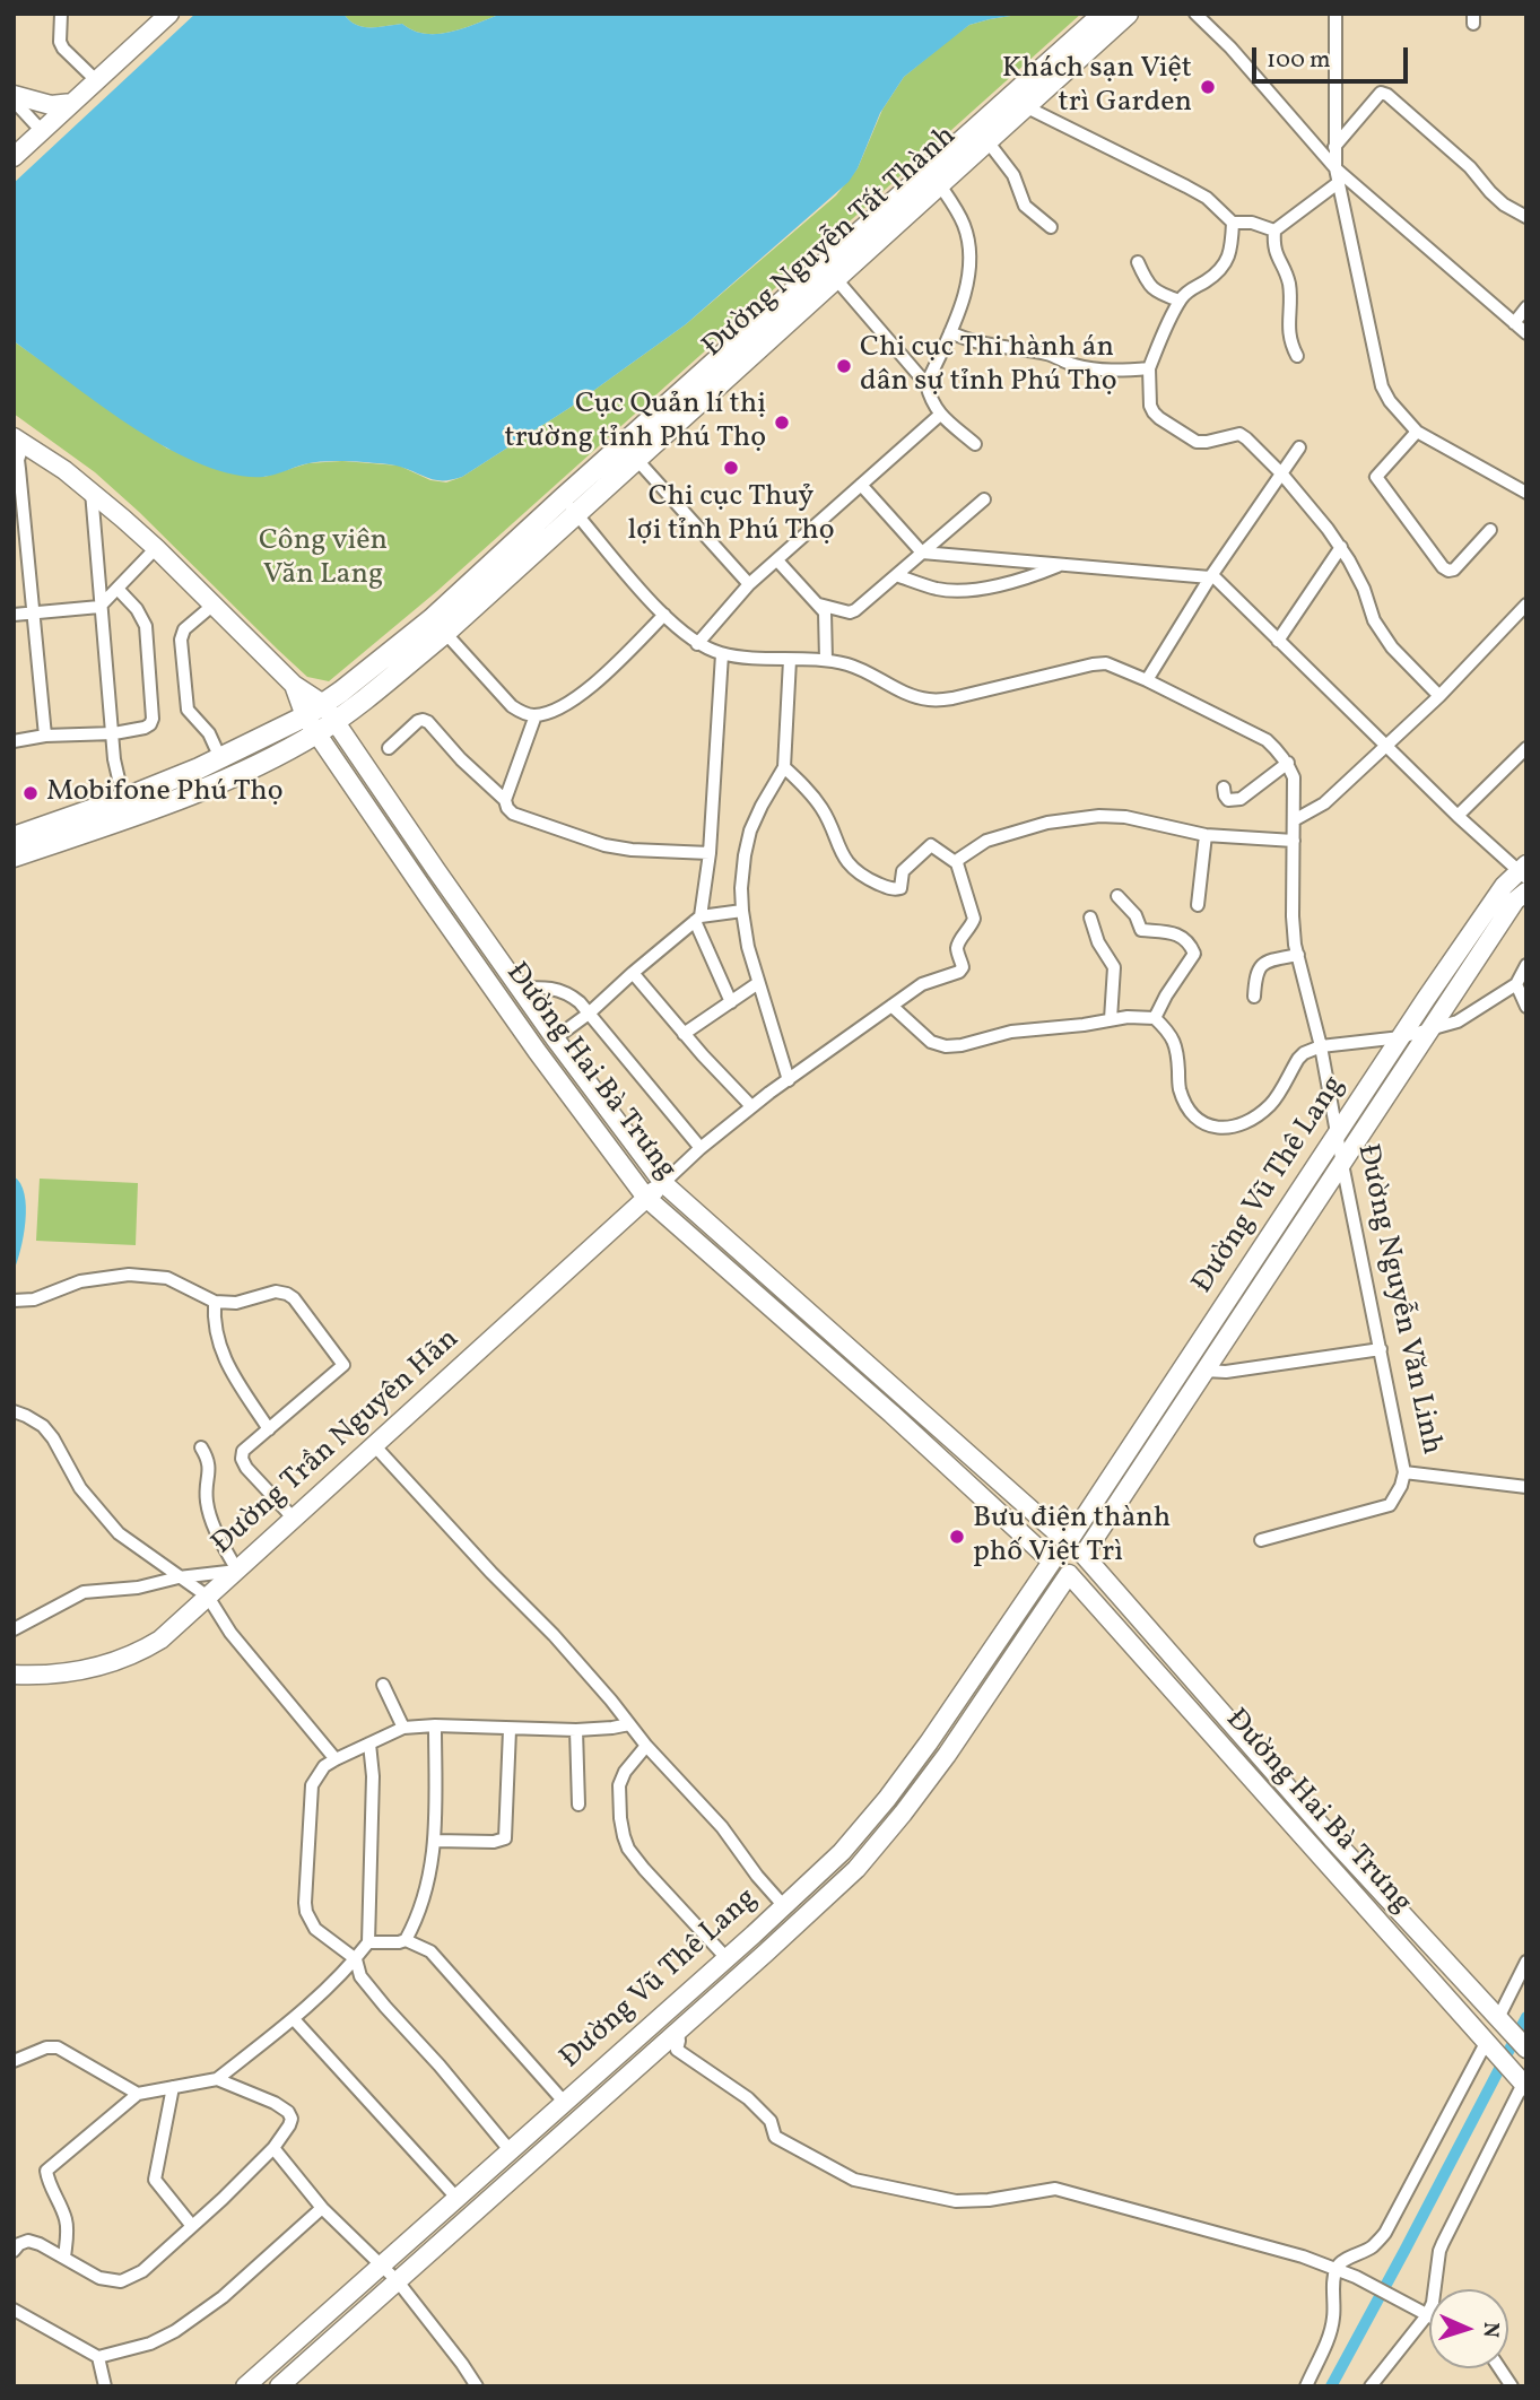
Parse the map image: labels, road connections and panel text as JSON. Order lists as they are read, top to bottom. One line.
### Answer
{"streets":{"main road":["Đường Nguyễn Tất Thành"],"street":["Đường Hai Bà Trưng","Đường Vũ Thê Lang","Đường Nguyễn Văn Linh","Đường Trần Nguyên Hãn"]},"crossings":[["Đường Nguyễn Tất Thành","Đường Hai Bà Trưng"],["Đường Hai Bà Trưng","Đường Vũ Thê Lang"],["Đường Hai Bà Trưng","Đường Trần Nguyên Hãn"],["Đường Vũ Thê Lang","Đường Nguyễn Văn Linh"]],"parks":["Công viên Văn Lang"],"places":["Khách sạn Việt trì Garden","Chi cục Thi hành án dân sự tỉnh Phú Thọ","Cục Quản lí thị trường tỉnh Phú Thọ","Chi cục Thuỷ lợi tỉnh Phú Thọ","Mobifone Phú Thọ","Bưu điện thành phố Việt Trì"],"scale_bar":"100 m","north":"right"}
